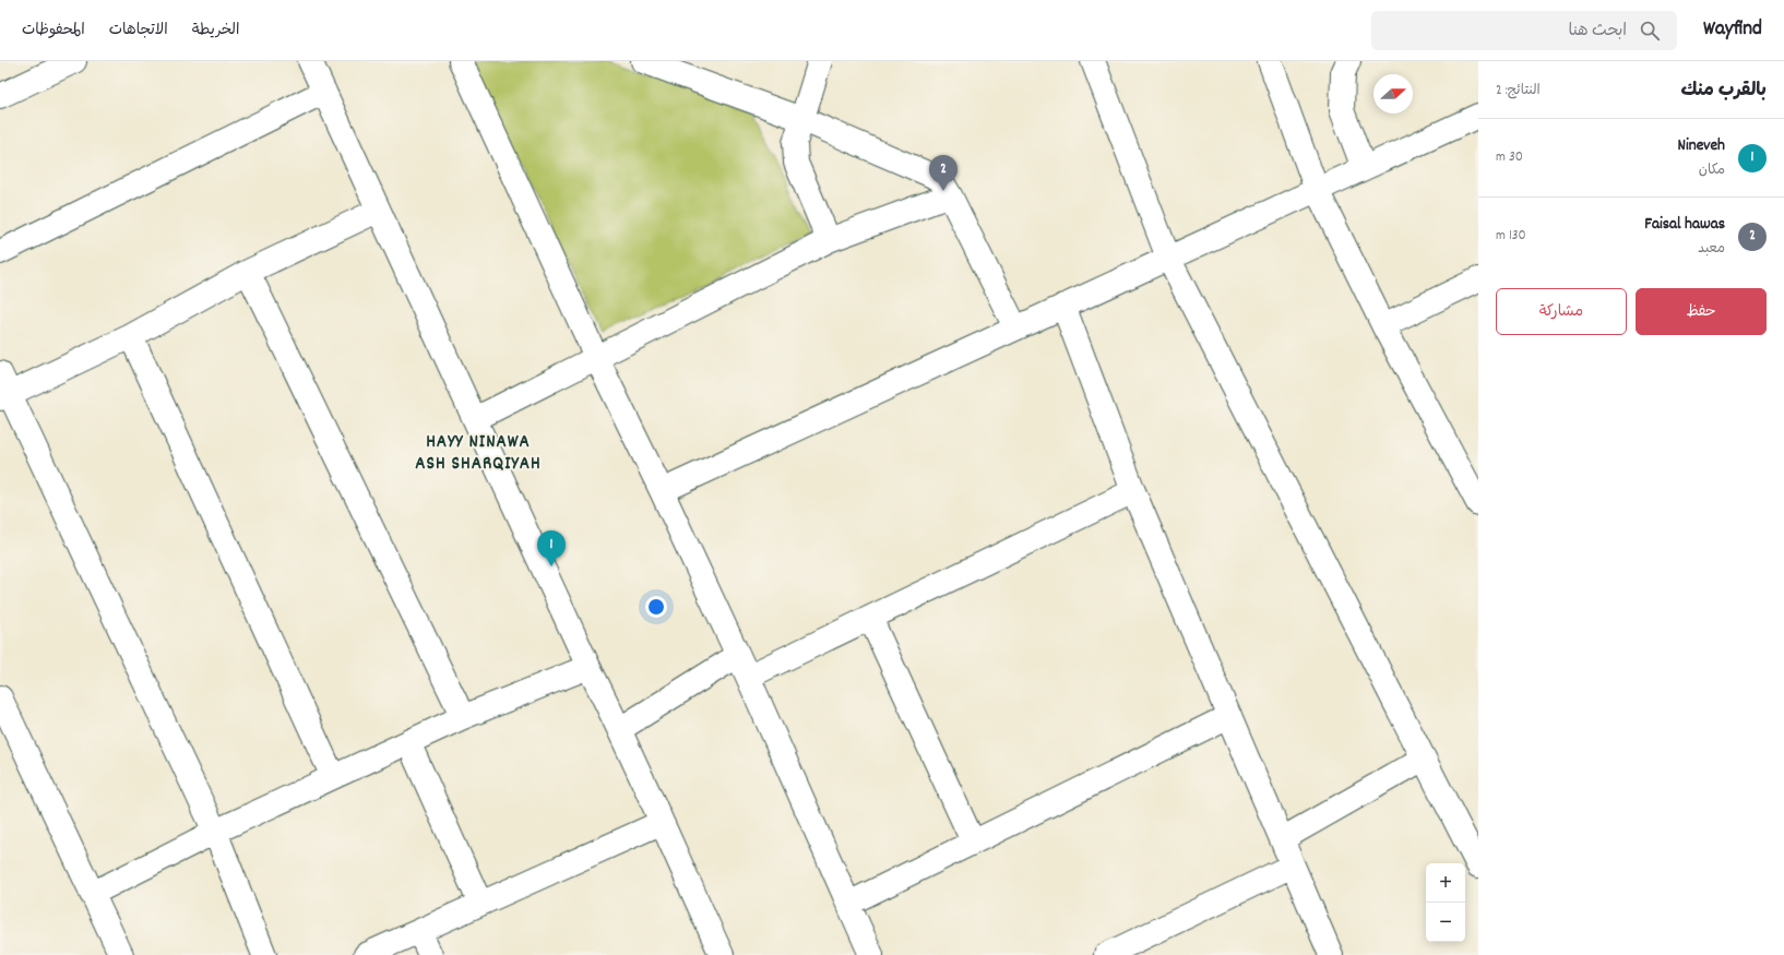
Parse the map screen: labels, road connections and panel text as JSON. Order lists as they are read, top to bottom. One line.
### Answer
{"districts":["HAYY NINAWA ASH SHARQIYAH"],"north":"right","page":{"header":"Wayfind","search":"ابحث هنا","nav":["الخريطة","الاتجاهات","المحفوظات"],"heading":["بالقرب منك","النتائج: 2"],"list":[{"mark":"1","name":"Nineveh","note":"مكان","value":"30 m"},{"mark":"2","name":"Faisal hawas","note":"معبد","value":"130 m"}],"pins":["2","1"],"buttons":["حفظ","مشاركة"],"map_buttons":["+","−"]}}
